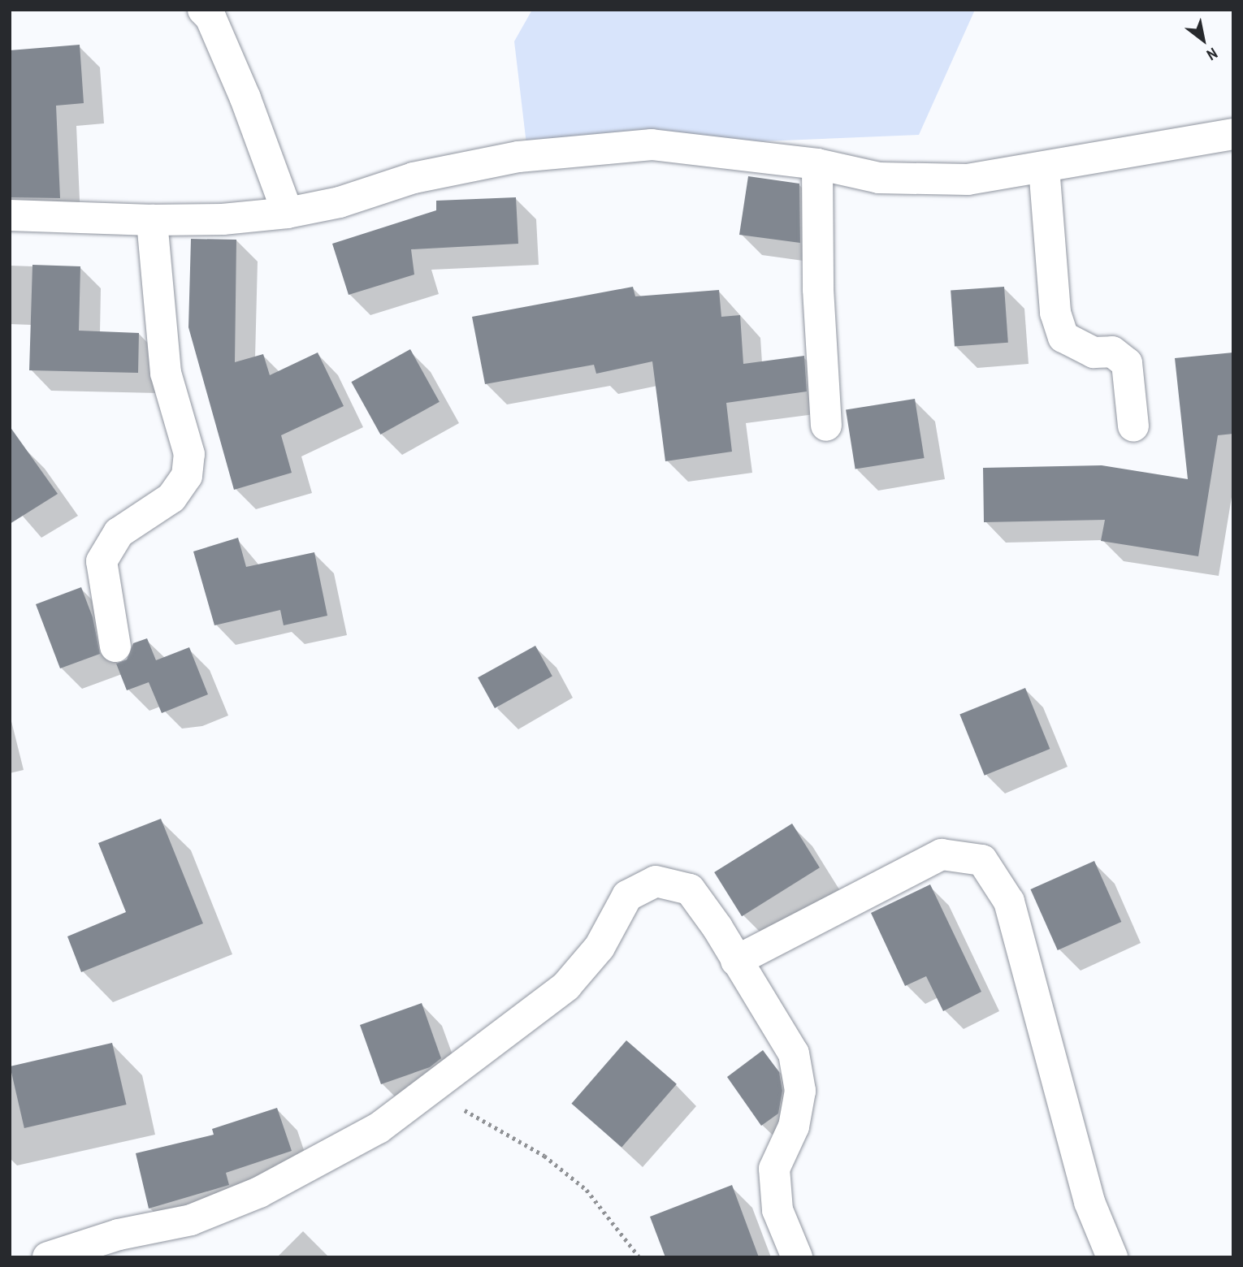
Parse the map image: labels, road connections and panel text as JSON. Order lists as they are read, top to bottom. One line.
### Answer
{"north":"bottom right"}
